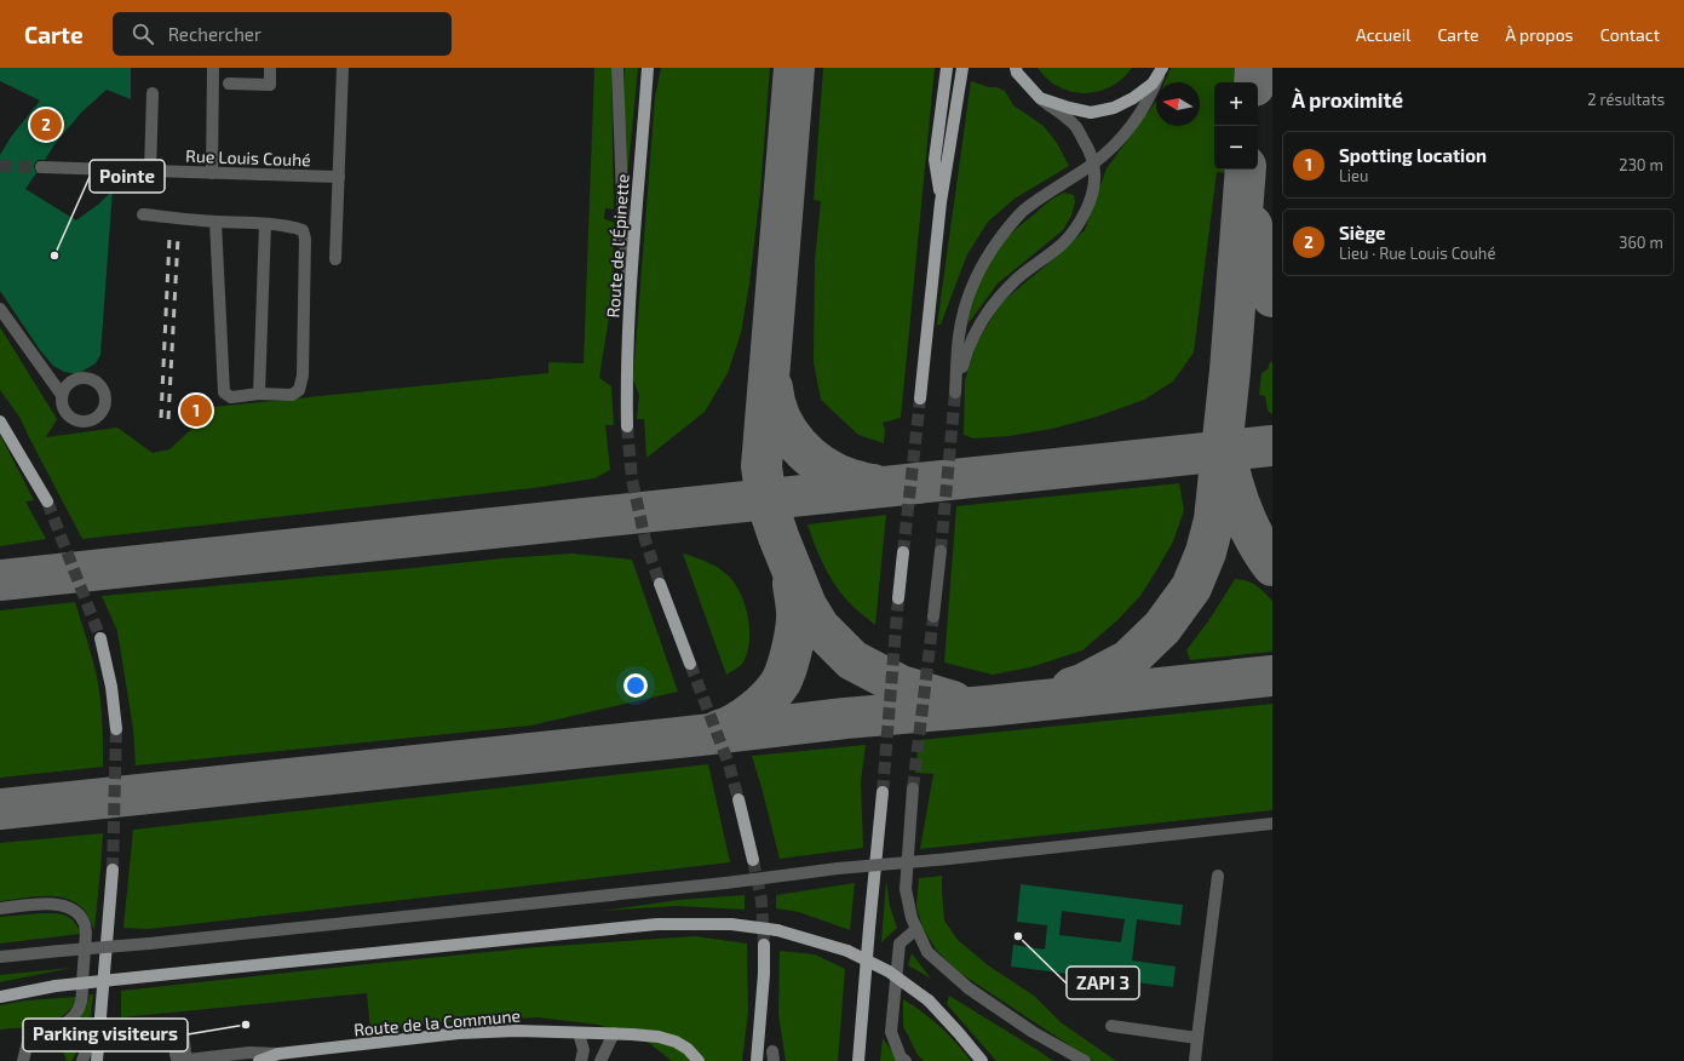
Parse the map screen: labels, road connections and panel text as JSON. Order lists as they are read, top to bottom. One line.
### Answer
{"streets":{"main road":["Route de l'Épinette","Route de la Commune"],"street":["Rue Louis Couhé"]},"places":["Pointe","ZAPI 3","Parking visiteurs"],"north":"left","page":{"header":"Carte","search":"Rechercher","nav":["Accueil","Carte","À propos","Contact"],"heading":["À proximité","2 résultats"],"map_buttons":["+","−"],"pins":["2","1"],"list":[{"mark":"1","name":"Spotting location","note":"Lieu","value":"230 m"},{"mark":"2","name":"Siège","note":"Lieu · Rue Louis Couhé","value":"360 m"}]}}
